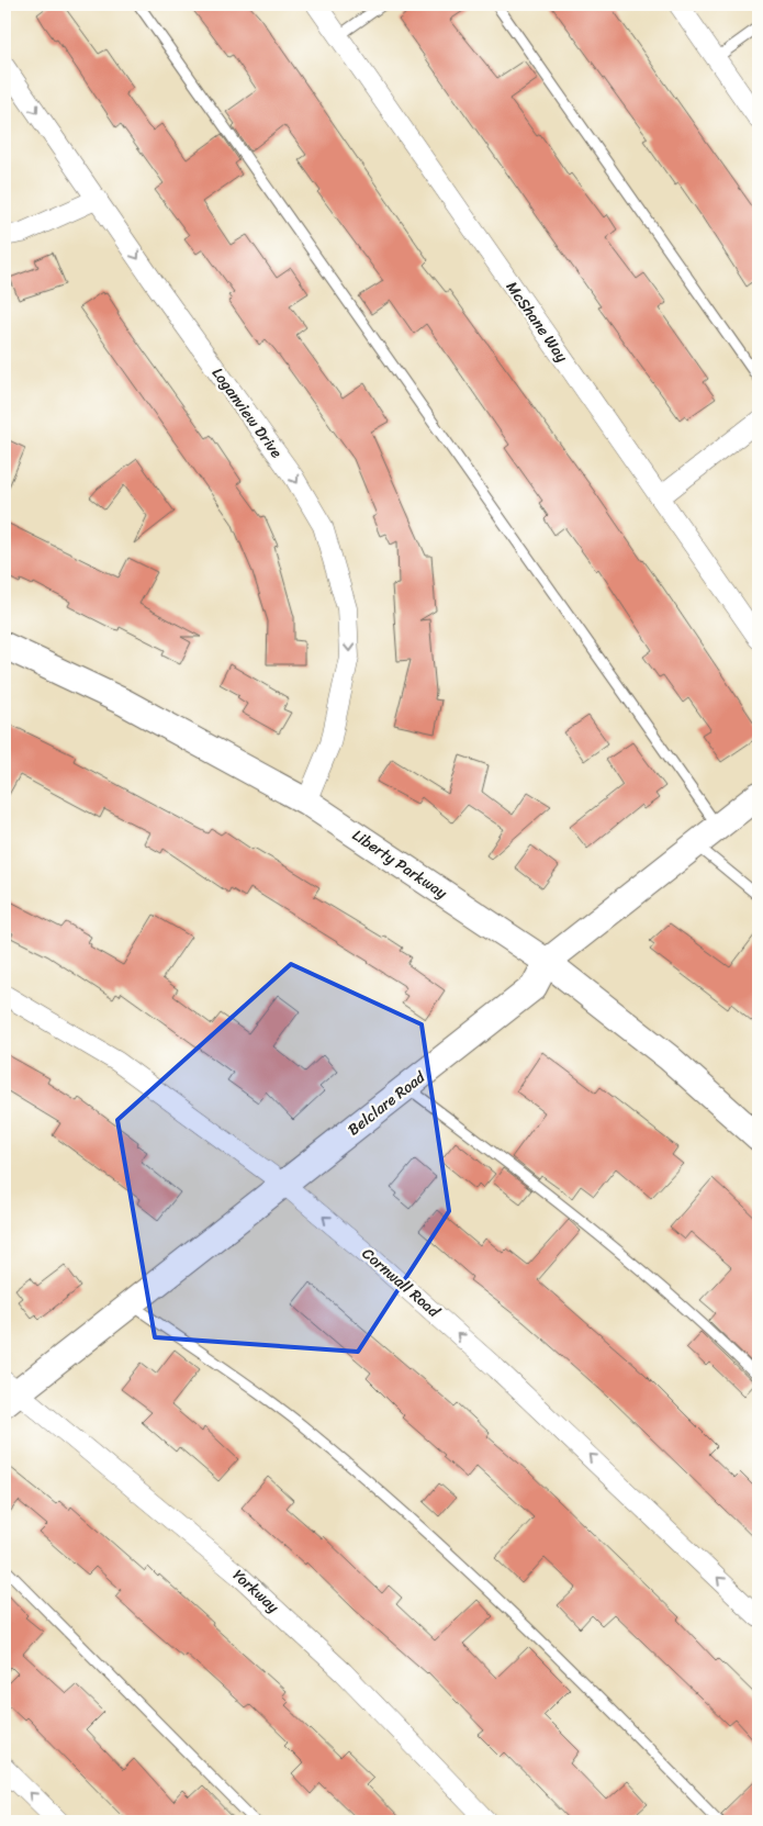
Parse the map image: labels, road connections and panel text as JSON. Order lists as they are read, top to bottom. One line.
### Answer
{"streets":{"street":["McShane Way","Loganview Drive","Liberty Parkway","Belclare Road","Cornwall Road","Yorkway"]},"crossings":[["Loganview Drive","Liberty Parkway"],["Liberty Parkway","Belclare Road"],["Belclare Road","Cornwall Road"],["Belclare Road","Yorkway"]],"one_way":["Loganview Drive","Cornwall Road"]}
